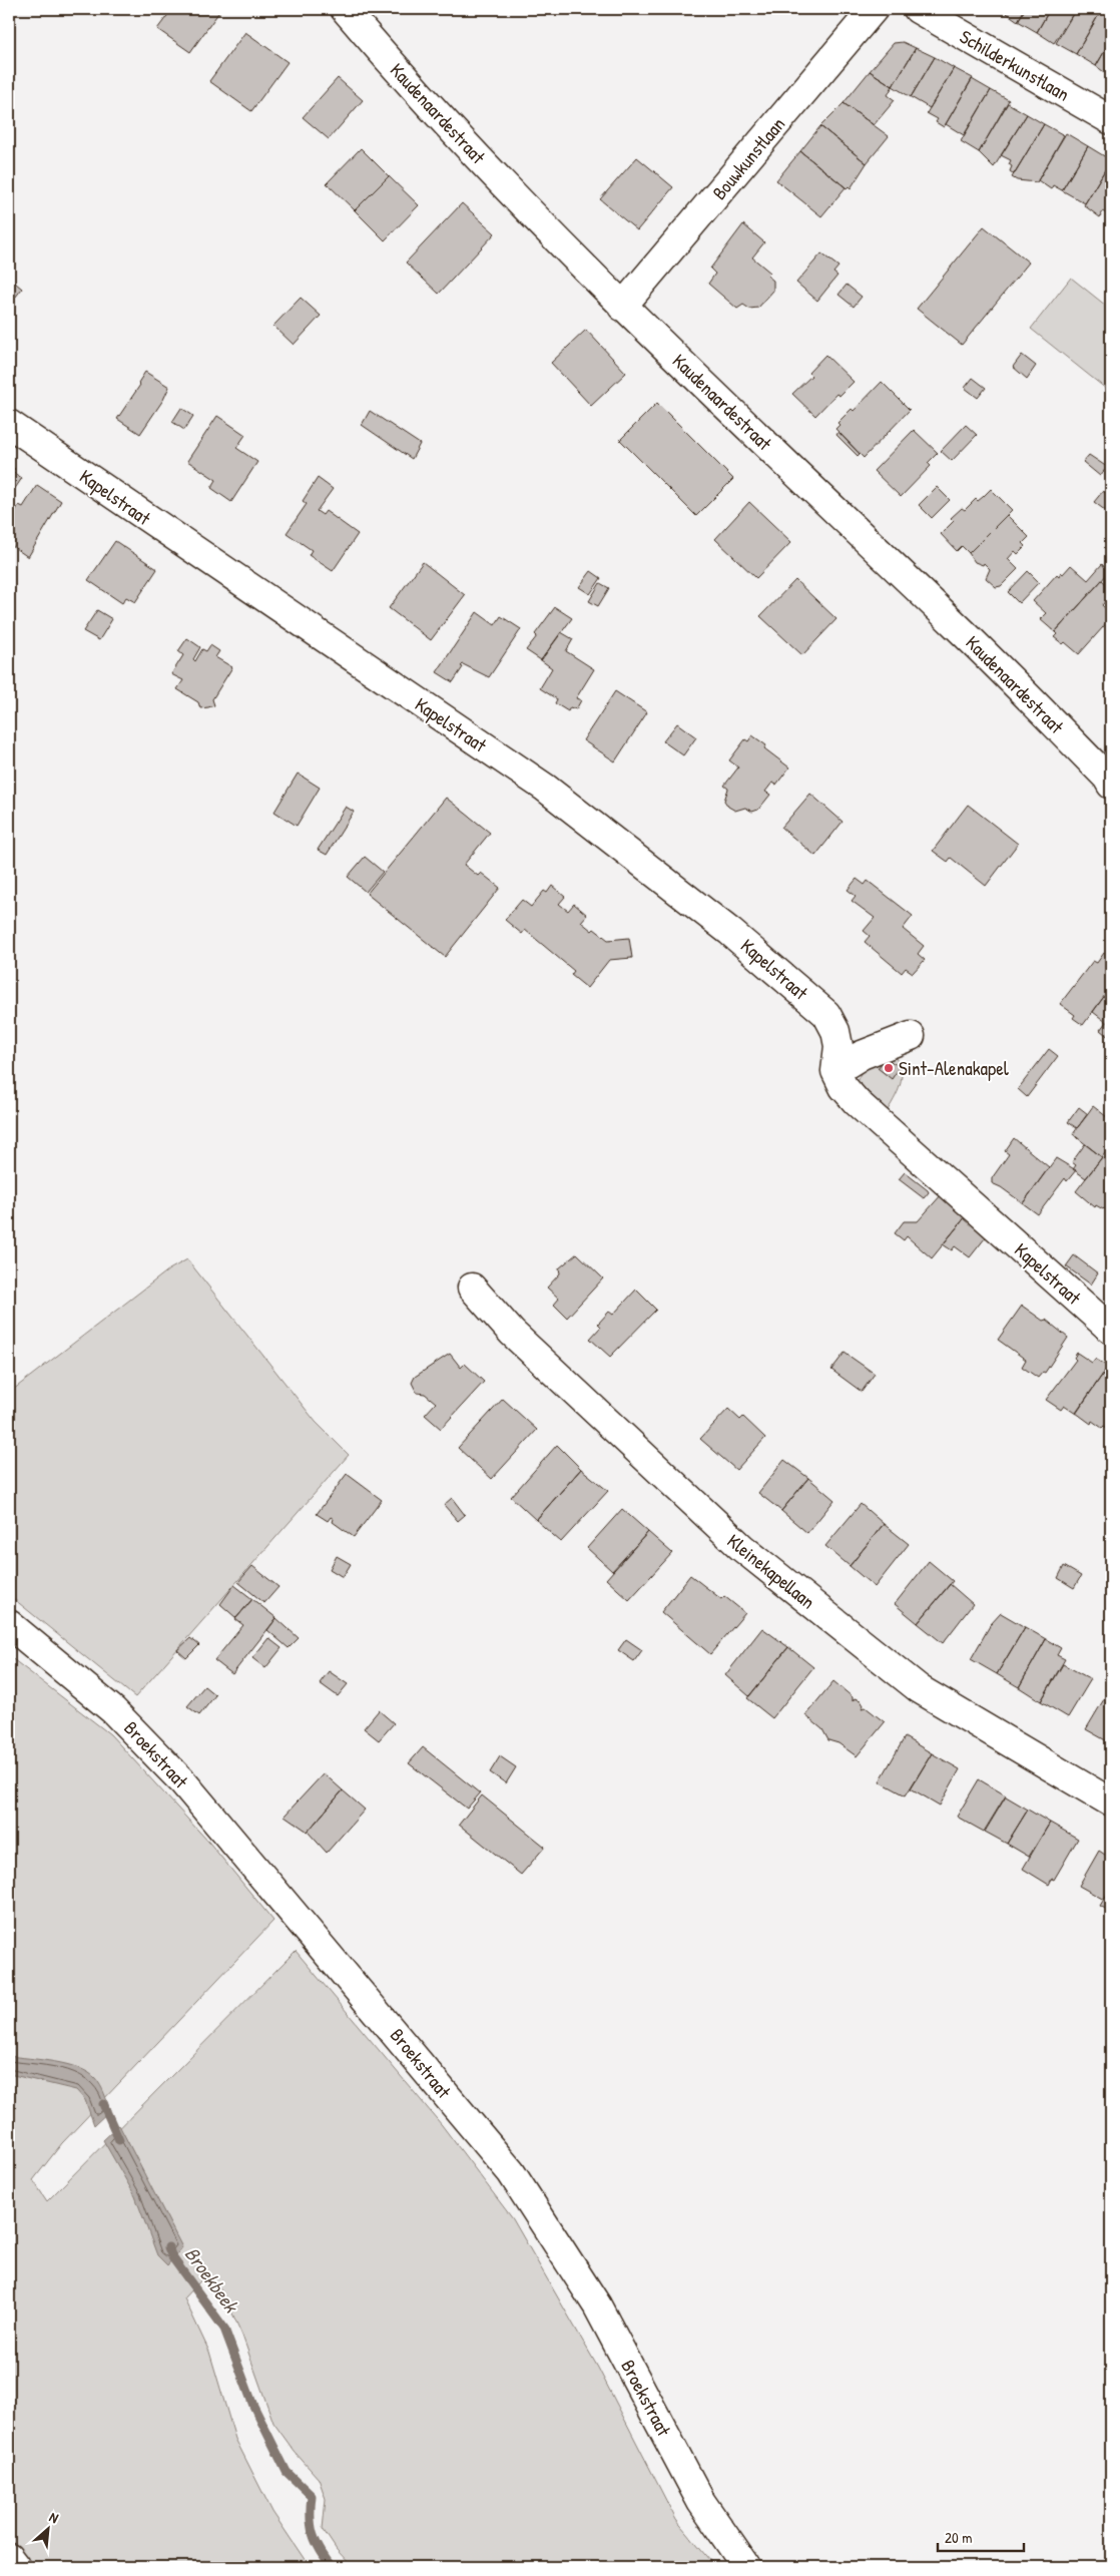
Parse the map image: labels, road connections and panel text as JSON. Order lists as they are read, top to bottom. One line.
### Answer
{"streets":{"street":["Schilderkunstlaan","Kaudenaardestraat","Bouwkunstlaan","Kapelstraat","Kleinekapellaan","Broekstraat"]},"crossings":[["Kaudenaardestraat","Bouwkunstlaan"]],"water":["Broekbeek"],"places":["Sint-Alenakapel"],"scale_bar":"20 m","north":"top right"}
